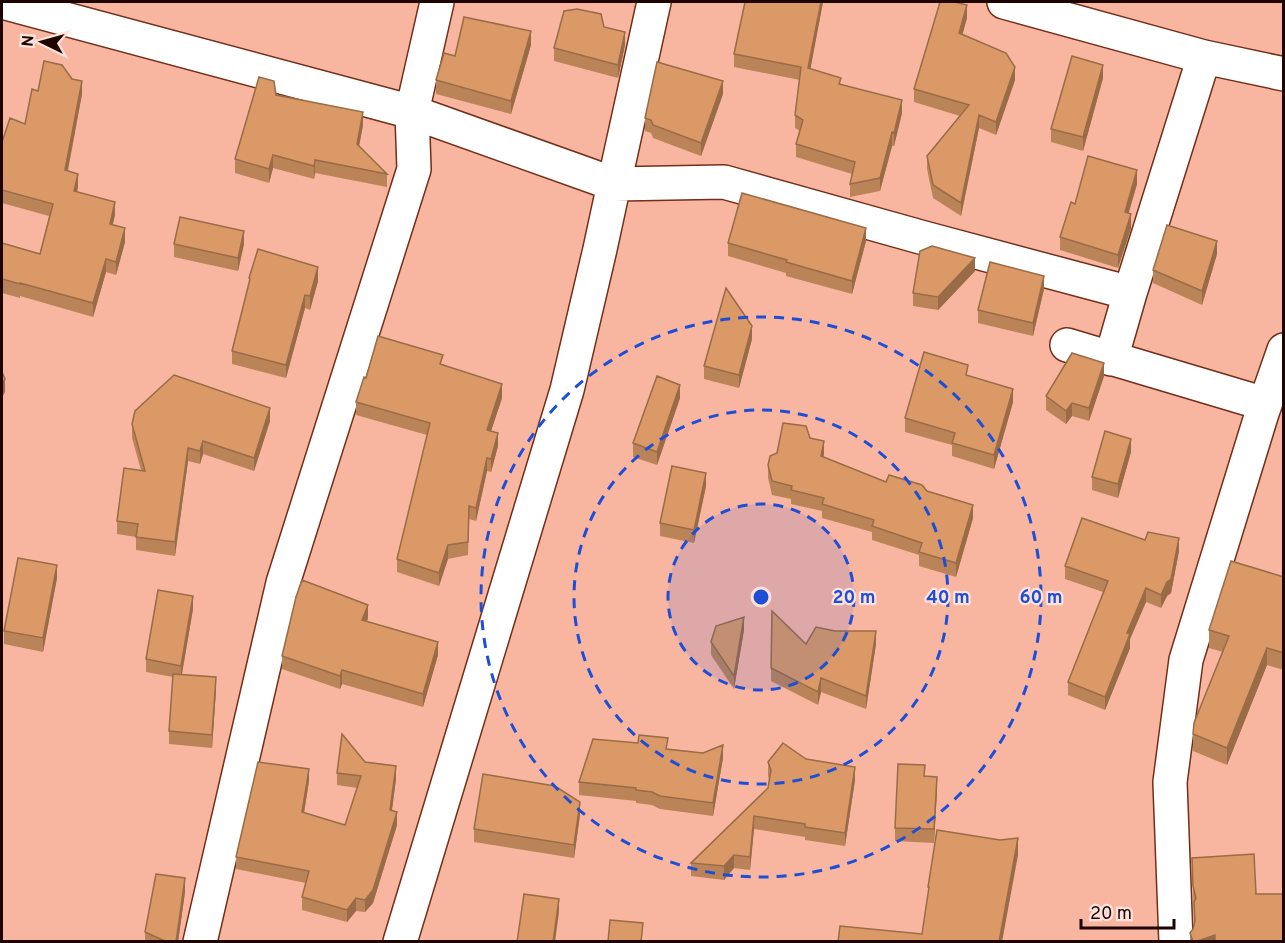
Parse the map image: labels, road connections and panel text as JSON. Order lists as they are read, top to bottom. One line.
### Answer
{"scale_bar":"20 m","north":"left","rings":["20 m","40 m","60 m"]}
